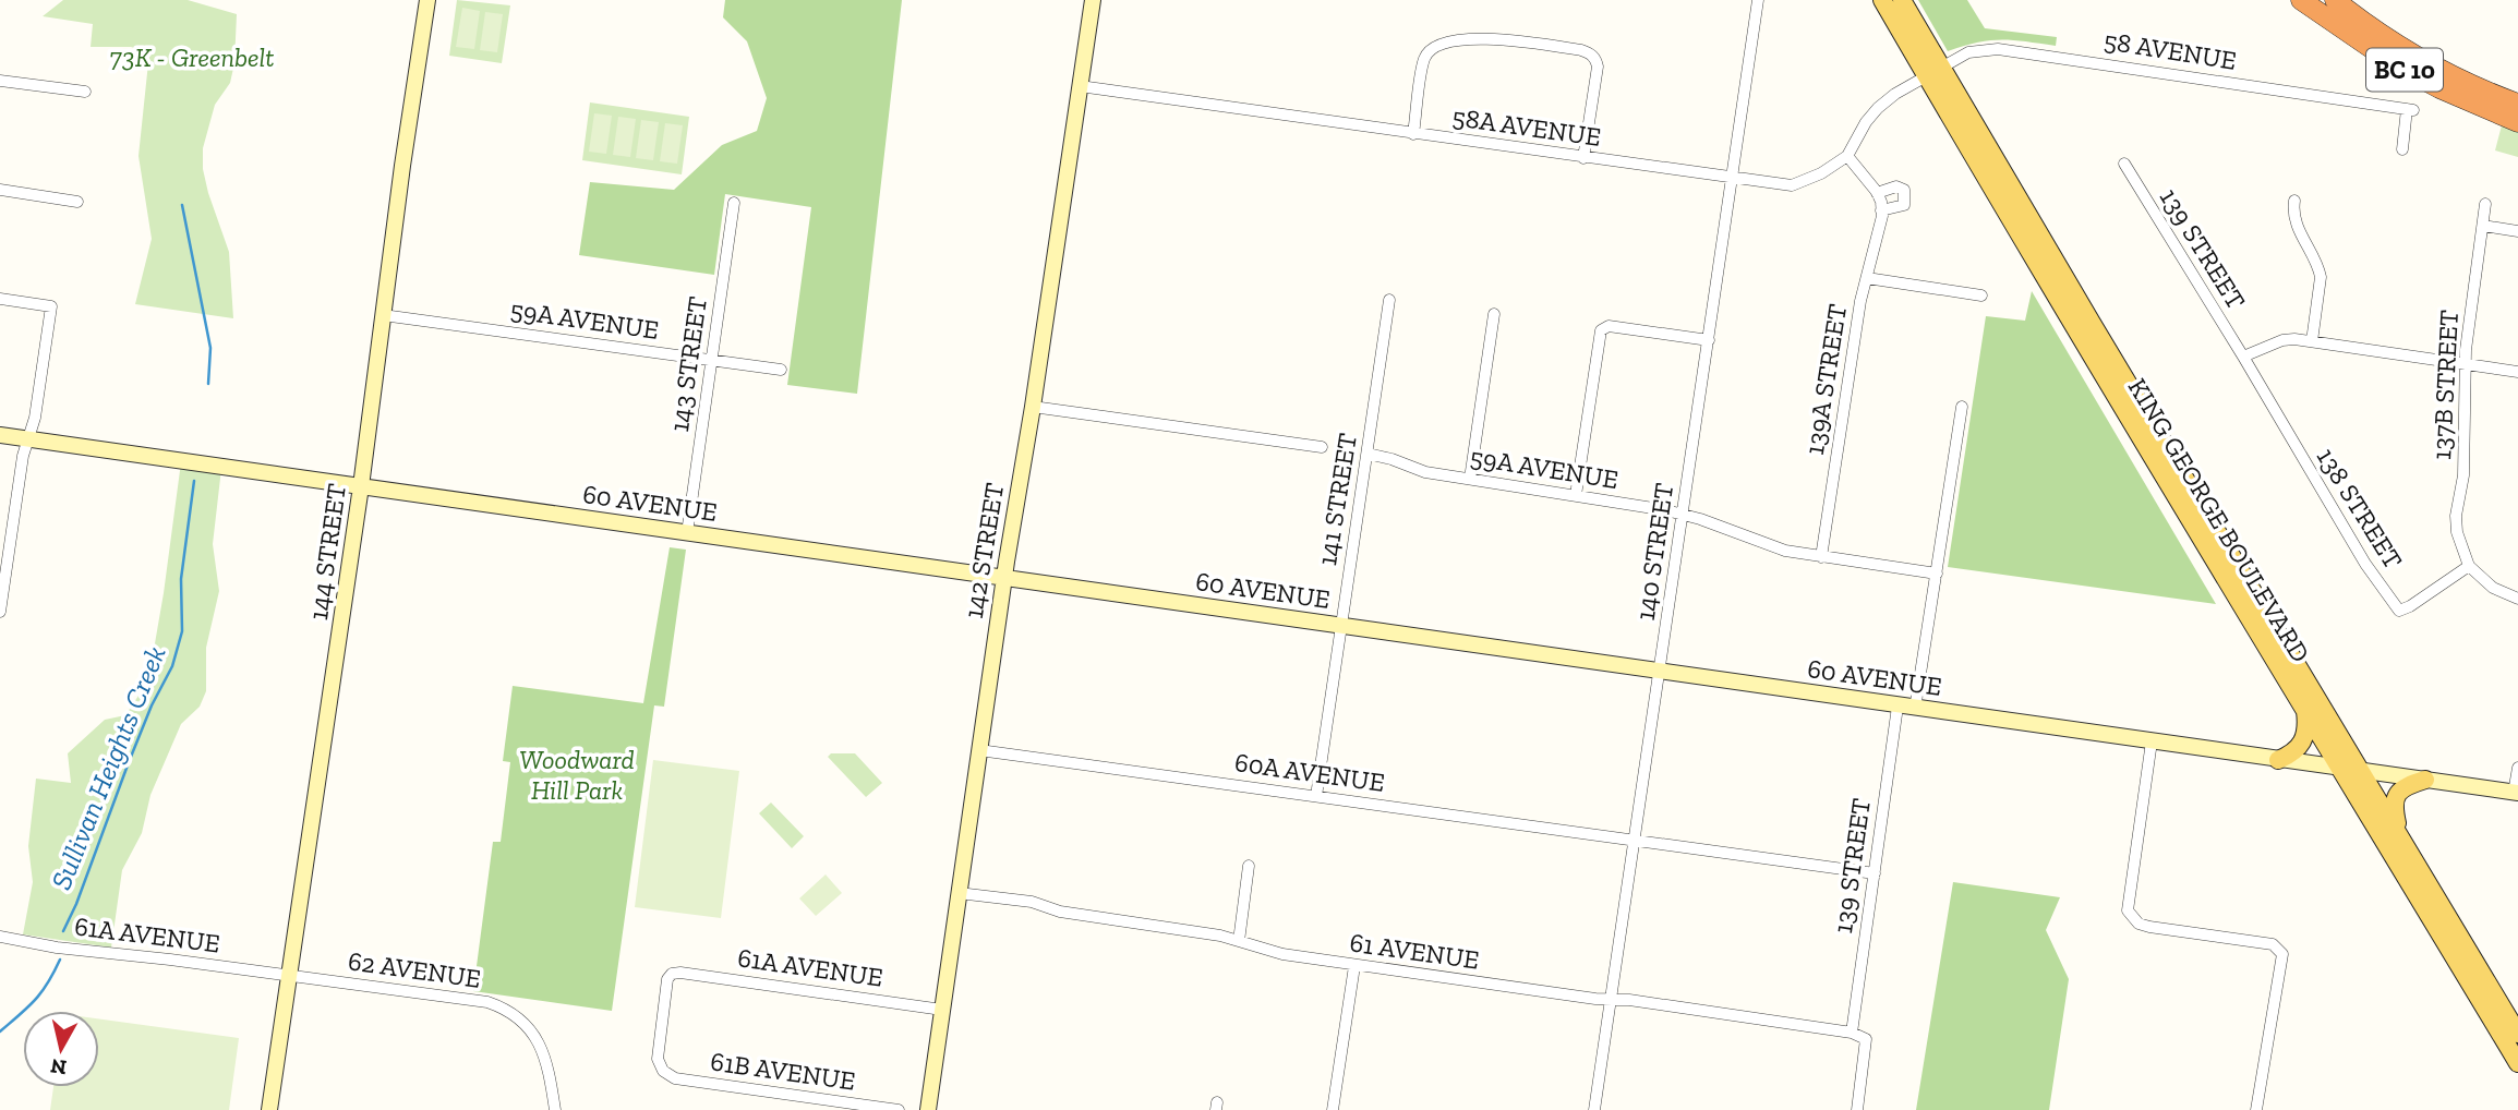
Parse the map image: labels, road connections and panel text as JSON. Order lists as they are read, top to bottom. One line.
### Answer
{"streets":{"highway":["BC 10"],"main road":["KING GEORGE BOULEVARD"],"street":["58 AVENUE","58A AVENUE","139 STREET","59A AVENUE","143 STREET","139A STREET","137B STREET","141 STREET","60 AVENUE","138 STREET","142 STREET","144 STREET","140 STREET","60A AVENUE","61A AVENUE","61 AVENUE","62 AVENUE","61B AVENUE"]},"crossings":[["58 AVENUE","58A AVENUE"],["58 AVENUE","KING GEORGE BOULEVARD"],["58A AVENUE","139A STREET"],["58A AVENUE","KING GEORGE BOULEVARD"],["58A AVENUE","142 STREET"],["58A AVENUE","140 STREET"],["139 STREET","60 AVENUE"],["139 STREET","138 STREET"],["139 STREET","60A AVENUE"],["139 STREET","61 AVENUE"],["59A AVENUE","143 STREET"],["59A AVENUE","139A STREET"],["59A AVENUE","141 STREET"],["59A AVENUE","144 STREET"],["59A AVENUE","140 STREET"],["143 STREET","60 AVENUE"],["137B STREET","138 STREET"],["141 STREET","60 AVENUE"],["141 STREET","60A AVENUE"],["60 AVENUE","KING GEORGE BOULEVARD"],["60 AVENUE","142 STREET"],["60 AVENUE","144 STREET"],["60 AVENUE","140 STREET"],["142 STREET","60A AVENUE"],["142 STREET","61A AVENUE"],["142 STREET","61 AVENUE"],["144 STREET","61A AVENUE"],["144 STREET","62 AVENUE"],["140 STREET","60A AVENUE"],["140 STREET","61 AVENUE"],["61A AVENUE","62 AVENUE"],["61A AVENUE","61B AVENUE"]],"water":["Sullivan Heights Creek"],"parks":["73K - Greenbelt","Woodward Hill Park"],"north":"bottom"}
